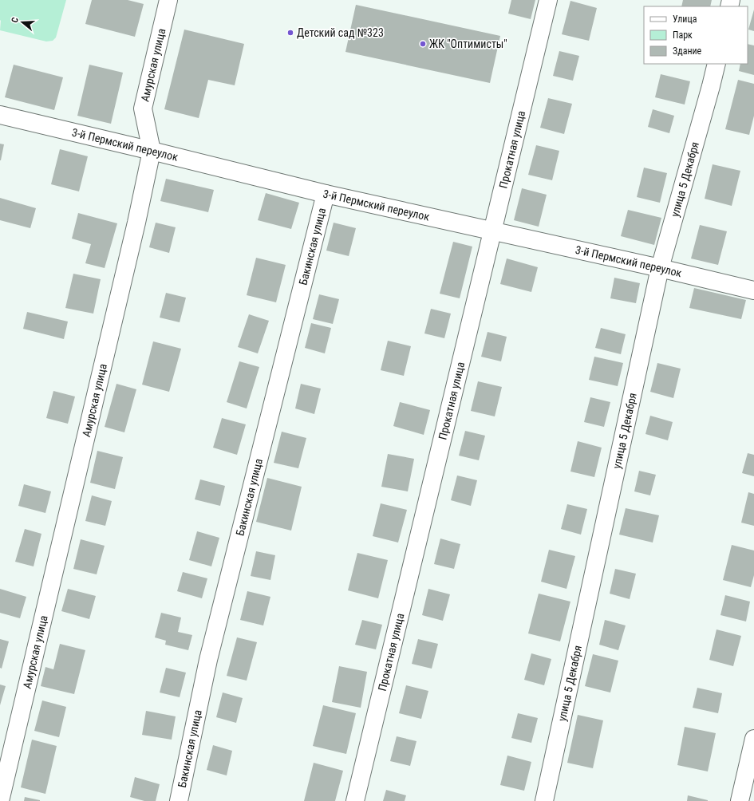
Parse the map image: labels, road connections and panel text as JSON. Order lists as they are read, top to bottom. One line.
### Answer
{"streets":{"street":["Амурская улица","3-й Пермский переулок","Прокатная улица","улица 5 Декабря","Бакинская улица"]},"crossings":[["Амурская улица","3-й Пермский переулок"],["3-й Пермский переулок","Прокатная улица"],["3-й Пермский переулок","улица 5 Декабря"],["3-й Пермский переулок","Бакинская улица"]],"places":["Детский сад №323","ЖК \"Оптимисты\""],"legend":["Улица","Парк","Здание"],"north":"left"}
